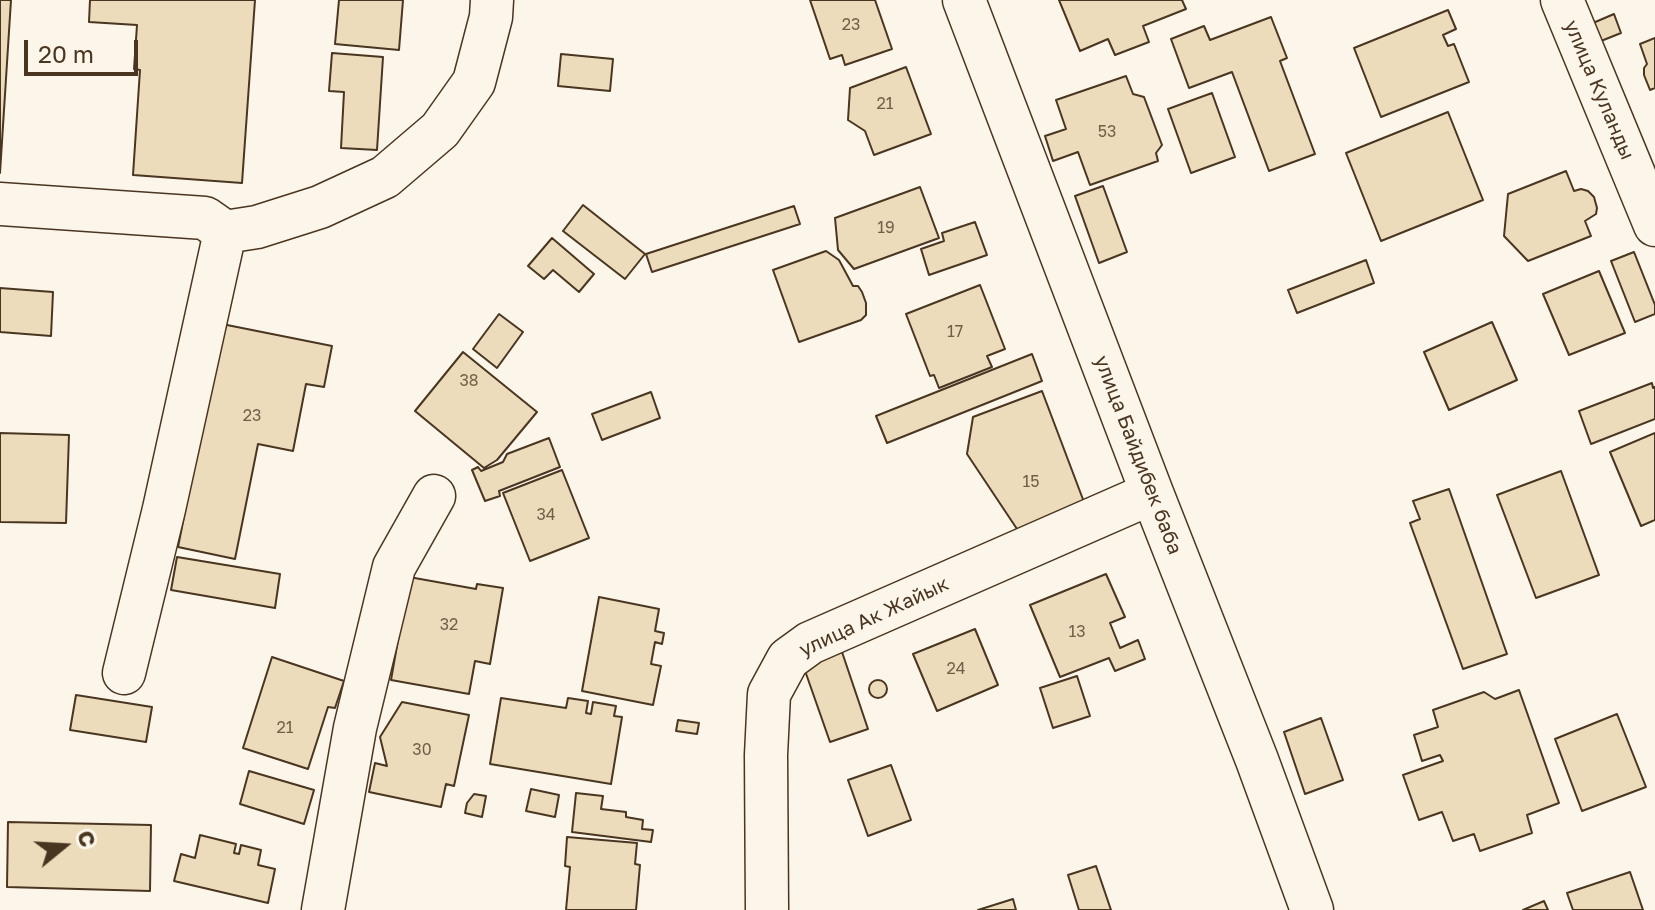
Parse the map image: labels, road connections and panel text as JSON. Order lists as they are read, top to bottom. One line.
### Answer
{"streets":{"street":["улица Куланды","улица Байдибек баба","улица Ак Жайык"]},"crossings":[["улица Байдибек баба","улица Ак Жайык"]],"house_numbers":["23","21","53","19","17","38","23","15","34","32","13","24","21","30"],"scale_bar":"20 m","north":"right"}
